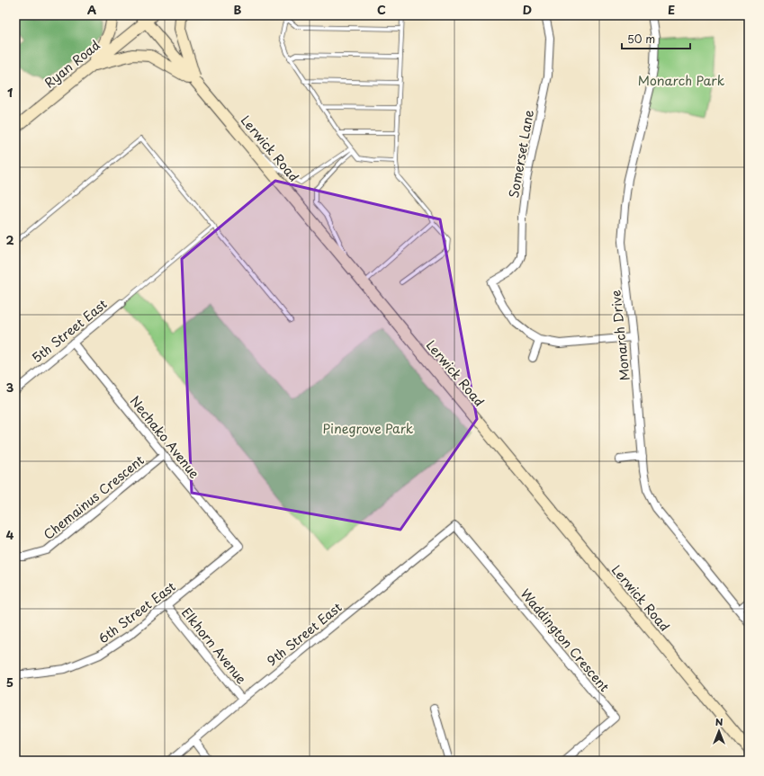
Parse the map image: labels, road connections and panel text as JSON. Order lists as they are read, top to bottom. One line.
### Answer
{"streets":{"main road":["Ryan Road","Lerwick Road"],"street":["Somerset Lane","5th Street East","Monarch Drive","Nechako Avenue","Chemainus Crescent","6th Street East","9th Street East","Waddington Crescent","Elkhorn Avenue"]},"crossings":[["Ryan Road","Lerwick Road"],["5th Street East","Nechako Avenue"],["Nechako Avenue","Chemainus Crescent"],["Nechako Avenue","6th Street East"],["6th Street East","Elkhorn Avenue"],["9th Street East","Waddington Crescent"],["9th Street East","Elkhorn Avenue"]],"parks":["Monarch Park","Pinegrove Park"],"scale_bar":"50 m","north":"top","grid":{"columns":["A","B","C","D","E"],"rows":["1","2","3","4","5"]}}
